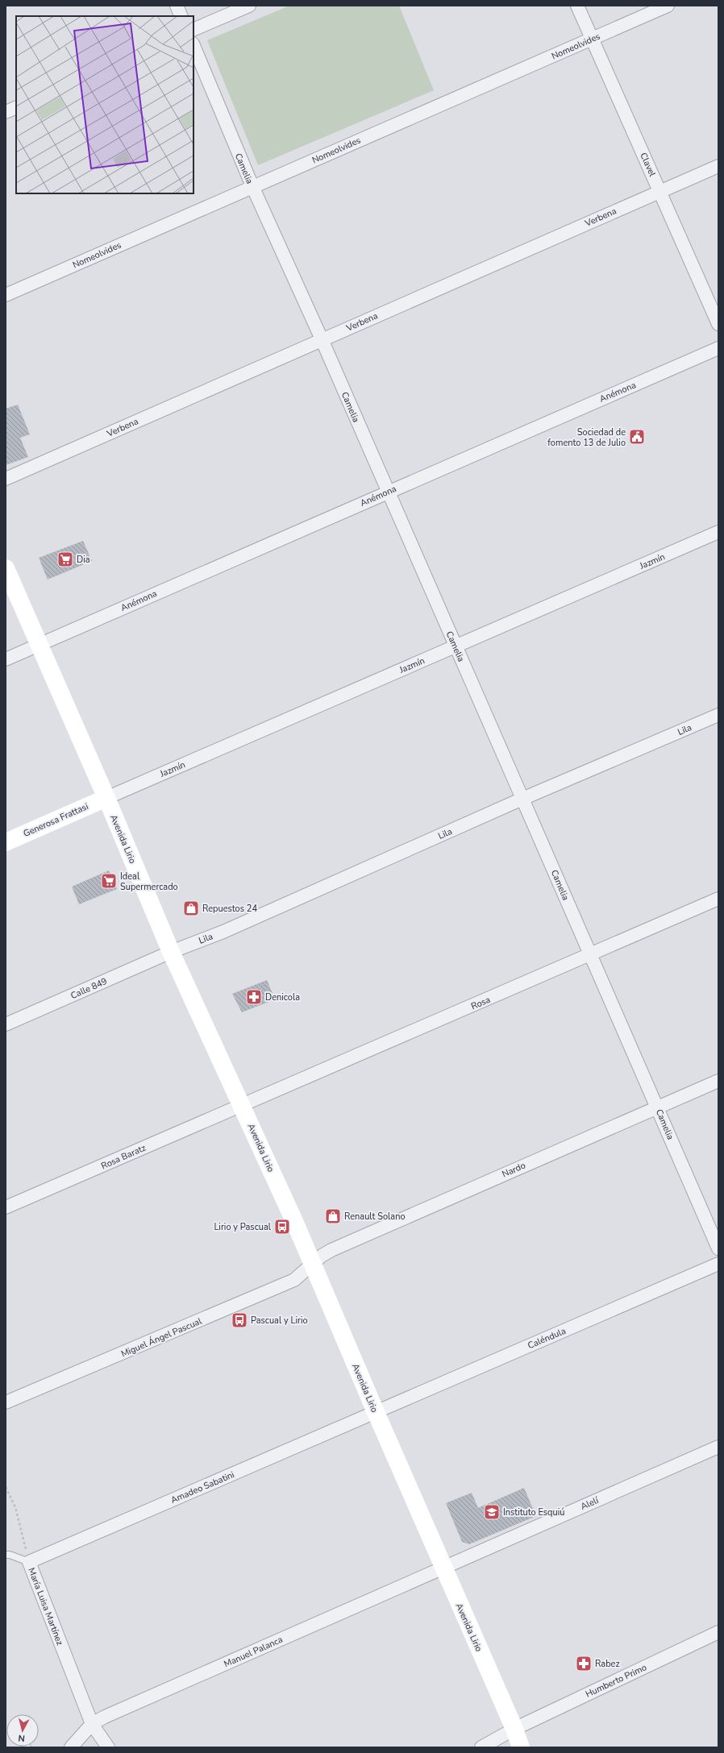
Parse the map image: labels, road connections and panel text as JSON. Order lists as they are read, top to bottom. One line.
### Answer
{"streets":{"main road":["Generosa Frattasi","Avenida Lirio"],"street":["Nomeolvides","Clavel","Camelia","Verbena","Anémona","Jazmín","Lila","Calle 849","Rosa","Rosa Baratz","Nardo","Miguel Ángel Pascual","Caléndula","Amadeo Sabatini","Alelí","María Luisa Martínez","Manuel Palanca","Humberto Primo"]},"crossings":[["Nomeolvides","Clavel"],["Nomeolvides","Camelia"],["Clavel","Verbena"],["Camelia","Verbena"],["Camelia","Anémona"],["Camelia","Jazmín"],["Camelia","Lila"],["Camelia","Rosa"],["Camelia","Nardo"],["Anémona","Avenida Lirio"],["Jazmín","Generosa Frattasi"],["Jazmín","Avenida Lirio"],["Lila","Avenida Lirio"],["Lila","Calle 849"],["Generosa Frattasi","Avenida Lirio"],["Avenida Lirio","Calle 849"],["Avenida Lirio","Rosa"],["Avenida Lirio","Rosa Baratz"],["Avenida Lirio","Nardo"],["Avenida Lirio","Miguel Ángel Pascual"],["Avenida Lirio","Caléndula"],["Avenida Lirio","Amadeo Sabatini"],["Avenida Lirio","Alelí"],["Avenida Lirio","Manuel Palanca"],["Avenida Lirio","Humberto Primo"],["Rosa","Rosa Baratz"],["Nardo","Miguel Ángel Pascual"],["Caléndula","Amadeo Sabatini"],["Amadeo Sabatini","María Luisa Martínez"],["Alelí","Manuel Palanca"],["María Luisa Martínez","Manuel Palanca"]],"places":{"public building":["Sociedad de fomento 13 de Julio"],"supermarket":["Dia","Ideal Supermercado"],"shop":["Repuestos 24","Renault Solano"],"pharmacy":["Denicola","Rabez"],"bus stop":["Lirio y Pascual","Pascual y Lirio"],"school or university":["Instituto Esquiú"]},"north":"bottom"}
